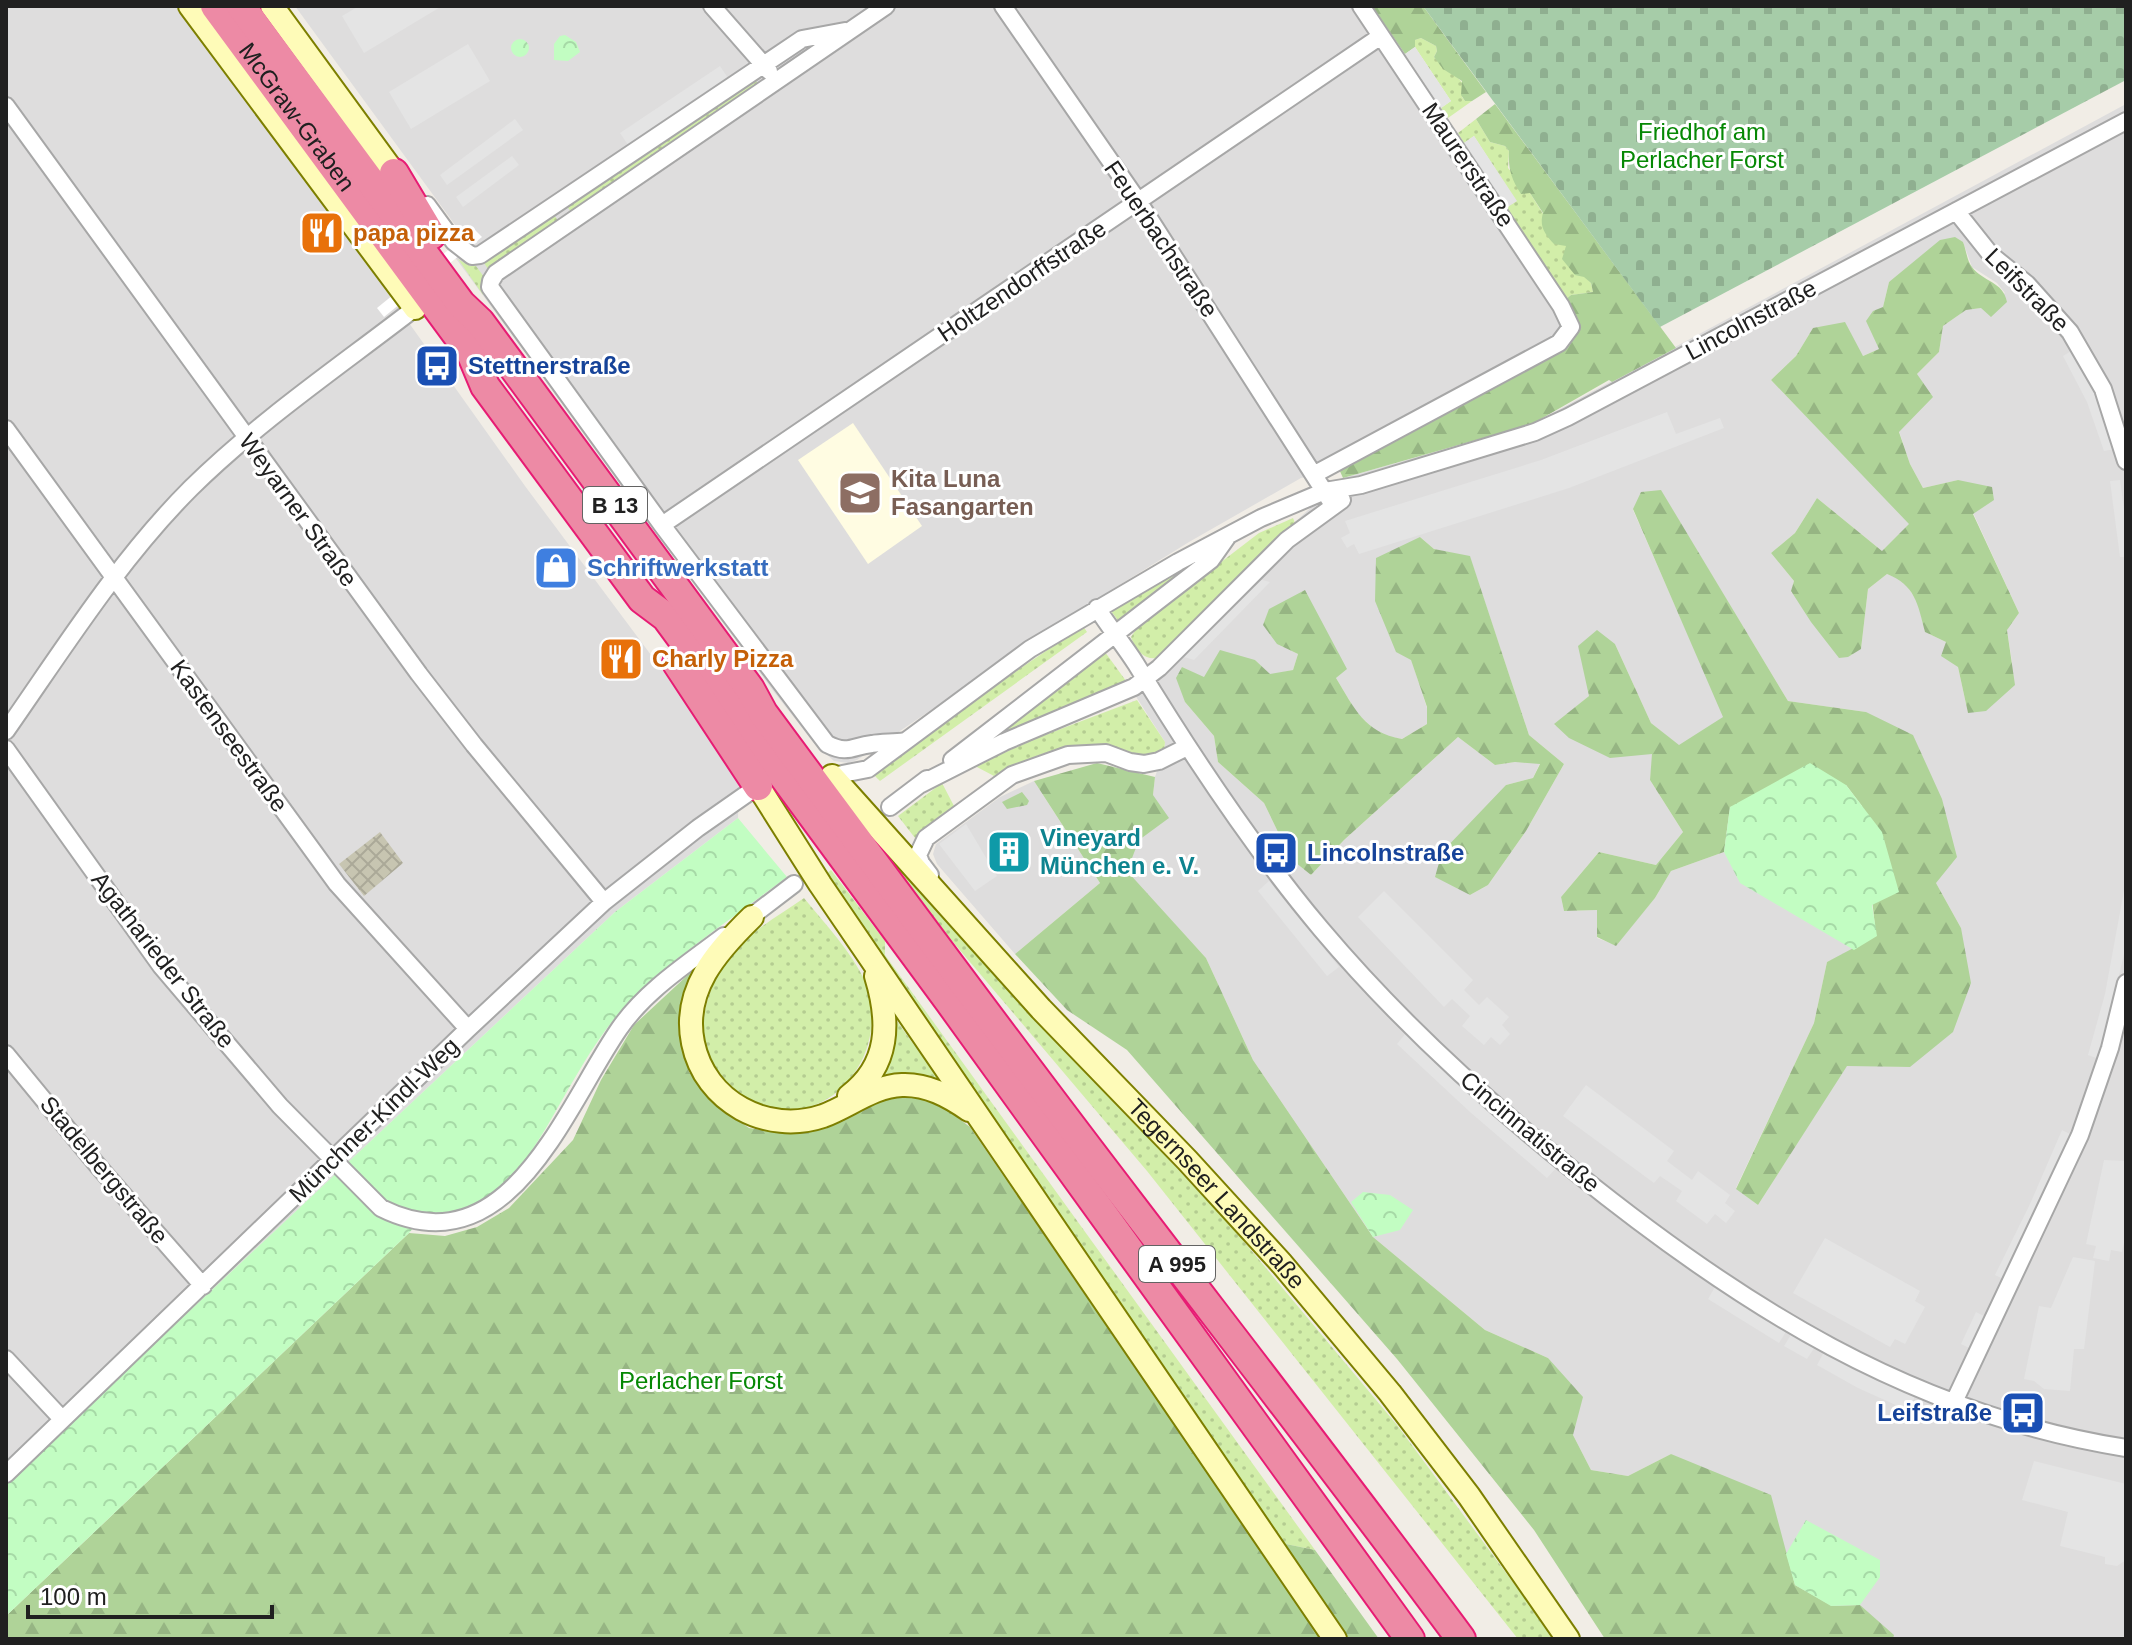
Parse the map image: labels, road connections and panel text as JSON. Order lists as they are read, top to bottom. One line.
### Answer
{"streets":{"highway":["McGraw-Graben","B 13","A 995"],"main road":["Tegernseer Landstraße"],"street":["Maurerstraße","Feuerbachstraße","Holtzendorffstraße","Leifstraße","Lincolnstraße","Weyarner Straße","Kastenseestraße","Agatharieder Straße","Münchner-Kindl-Weg","Cincinnatistraße","Stadelbergstraße"]},"crossings":[["McGraw-Graben","B 13"],["Maurerstraße","Feuerbachstraße"],["Maurerstraße","Holtzendorffstraße"],["Feuerbachstraße","Holtzendorffstraße"],["Leifstraße","Lincolnstraße"],["Lincolnstraße","Cincinnatistraße"],["Lincolnstraße","Tegernseer Landstraße"],["B 13","A 995"],["Weyarner Straße","Münchner-Kindl-Weg"],["Kastenseestraße","Münchner-Kindl-Weg"],["Agatharieder Straße","Münchner-Kindl-Weg"],["Münchner-Kindl-Weg","Stadelbergstraße"]],"parks":["Friedhof am Perlacher Forst","Perlacher Forst"],"places":{"restaurant":["papa pizza","Charly Pizza"],"bus stop":["Stettnerstraße","Lincolnstraße","Leifstraße"],"school or university":["Kita Luna Fasangarten"],"shop":["Schriftwerkstatt"],"building":["Vineyard München e. V."]},"scale_bar":"100 m"}
